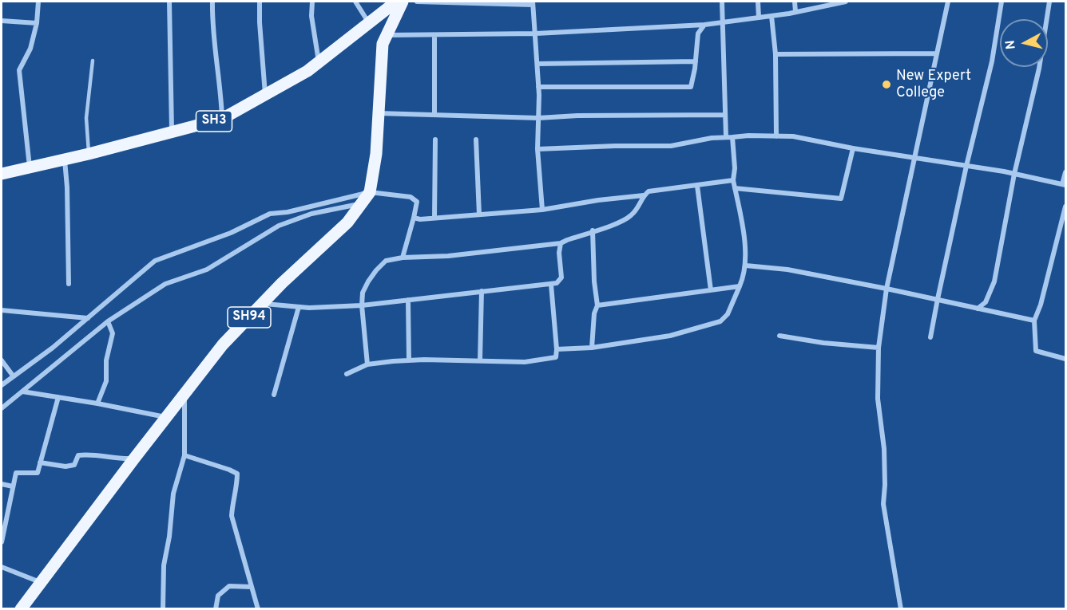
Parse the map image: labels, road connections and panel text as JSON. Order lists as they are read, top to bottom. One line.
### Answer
{"streets":{"main road":["SH3","SH94"]},"places":["New Expert College"],"north":"left"}
